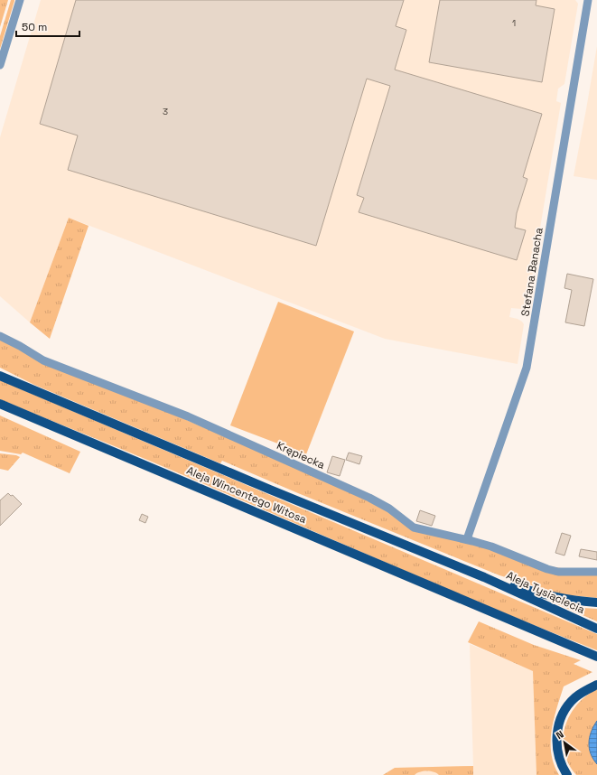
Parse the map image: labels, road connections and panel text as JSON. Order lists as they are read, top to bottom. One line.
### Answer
{"streets":{"main road":["Aleja Wincentego Witosa","Aleja Tysiąclecia"],"street":["Stefana Banacha","Krępiecka"]},"crossings":[["Stefana Banacha","Krępiecka"],["Aleja Wincentego Witosa","Aleja Tysiąclecia"]],"house_numbers":["1","3"],"scale_bar":"50 m","north":"top left"}
